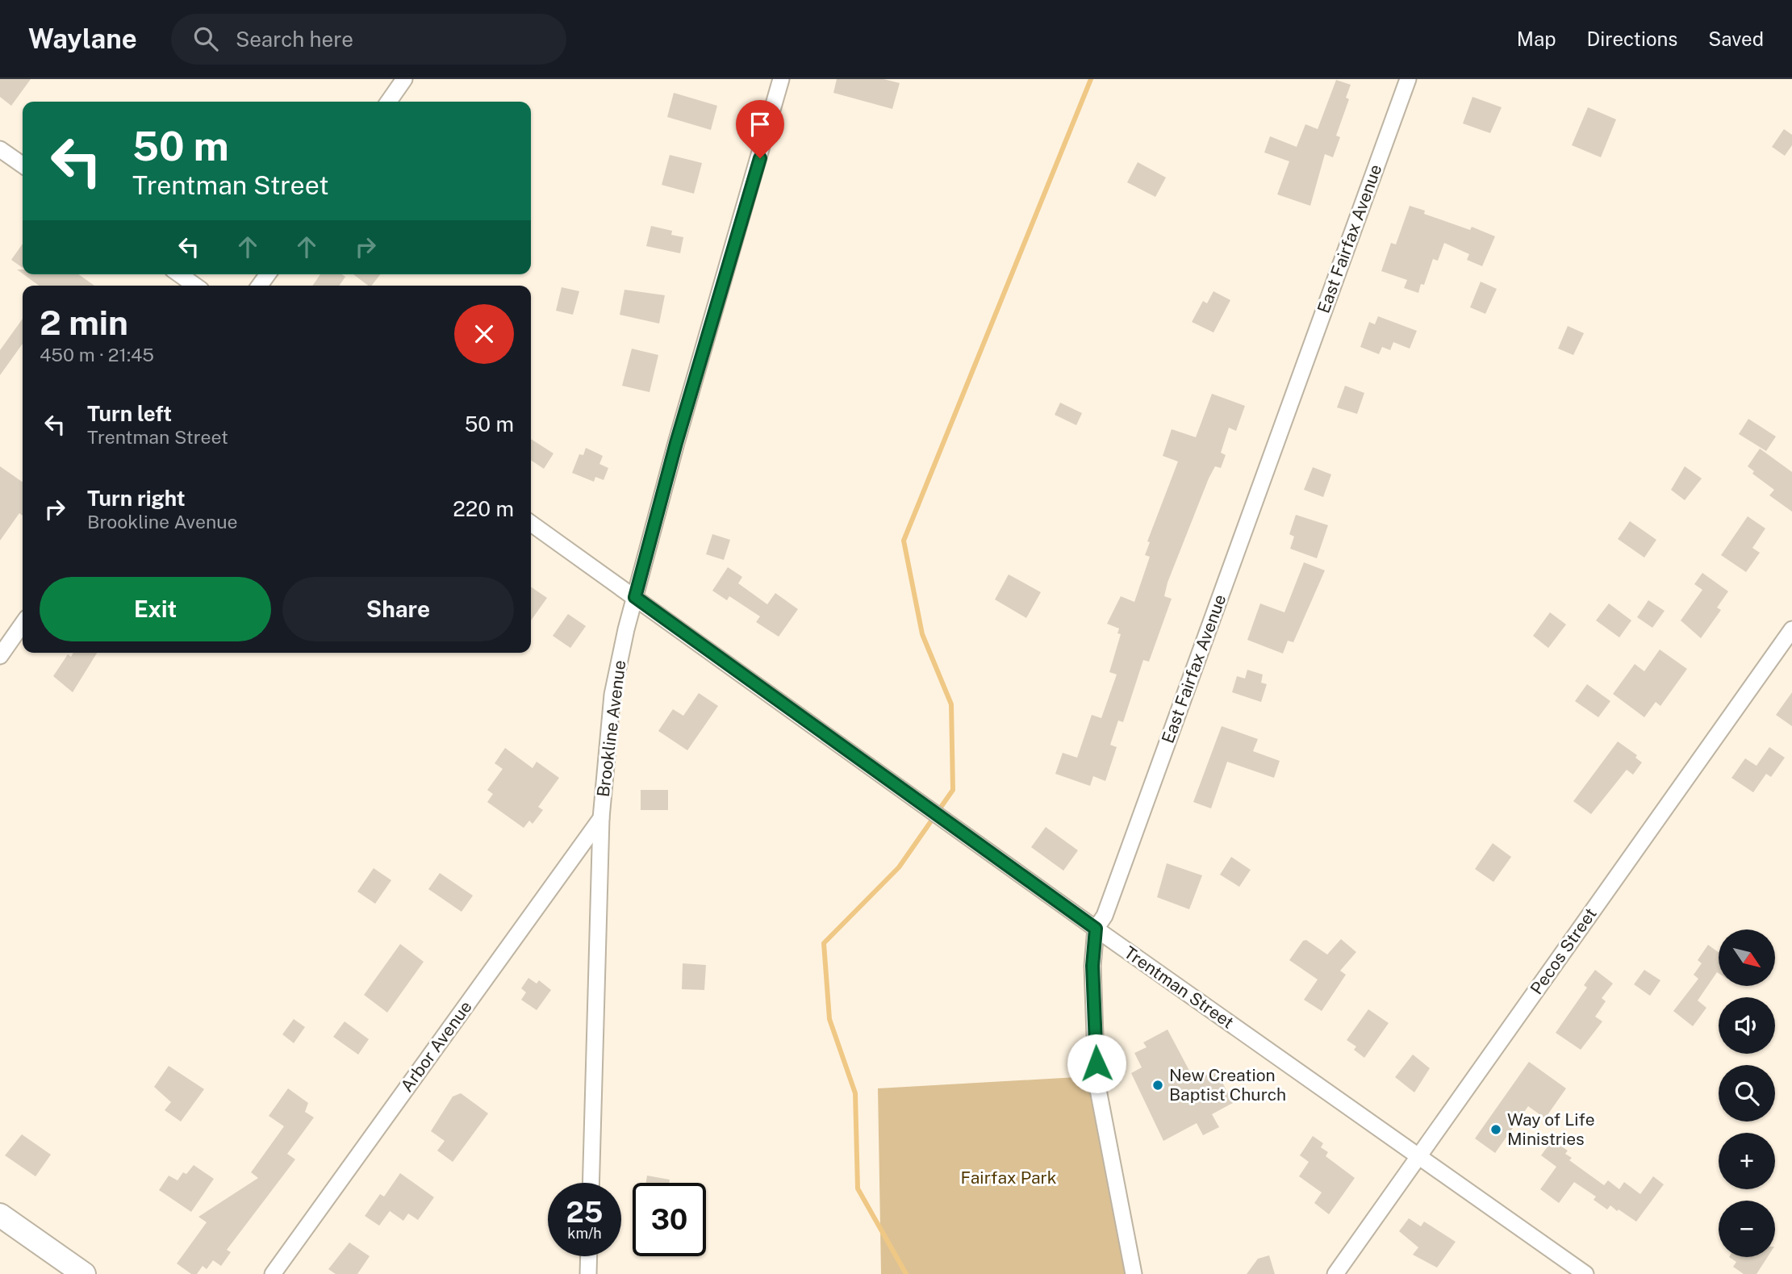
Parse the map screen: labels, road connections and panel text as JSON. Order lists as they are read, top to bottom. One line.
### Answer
{"streets":{"street":["East Fairfax Avenue","Brookline Avenue","Pecos Street","Trentman Street","Arbor Avenue"]},"crossings":[["East Fairfax Avenue","Trentman Street"],["Brookline Avenue","Trentman Street"],["Brookline Avenue","Arbor Avenue"],["Pecos Street","Trentman Street"]],"parks":["Fairfax Park"],"places":["New Creation Baptist Church","Way of Life Ministries"],"north":"bottom right","page":{"header":"Waylane","search":"Search here","nav":["Map","Directions","Saved"],"turn":["50 m","Trentman Street"],"heading":["2 min","450 m · 21:45"],"list":[{"name":"Turn left","note":"Trentman Street","value":"50 m"},{"name":"Turn right","note":"Brookline Avenue","value":"220 m"}],"buttons":["Exit","Share"],"map_buttons":["+","−"],"speed":"25 km/h","limit":"30"}}
